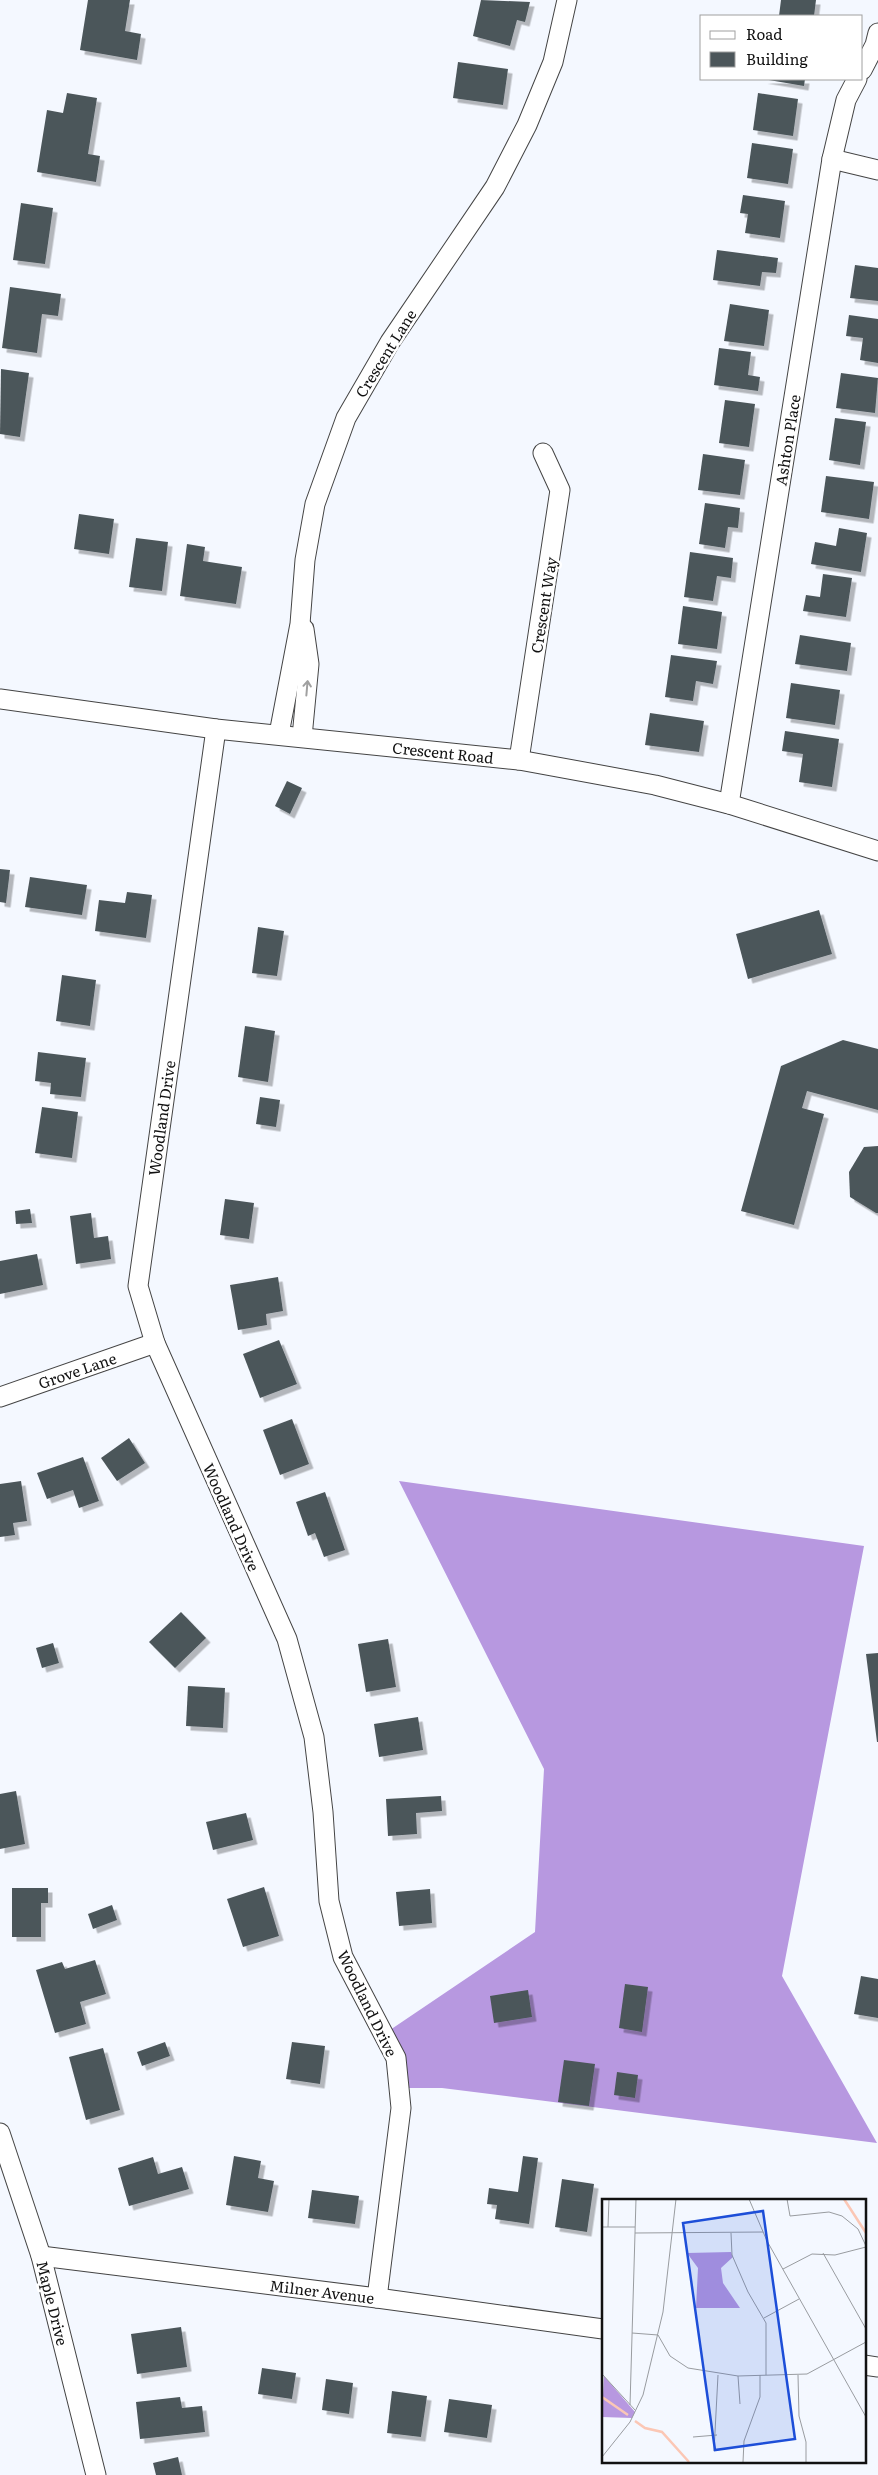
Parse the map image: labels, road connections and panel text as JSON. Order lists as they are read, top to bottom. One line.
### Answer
{"streets":{"street":["Crescent Lane","Ashton Place","Crescent Way","Crescent Road","Woodland Drive","Grove Lane","Milner Avenue","Maple Drive"]},"crossings":[["Crescent Lane","Crescent Road"],["Ashton Place","Crescent Road"],["Crescent Way","Crescent Road"],["Crescent Road","Woodland Drive"],["Woodland Drive","Grove Lane"],["Woodland Drive","Milner Avenue"],["Milner Avenue","Maple Drive"]],"legend":["Road","Building"]}
